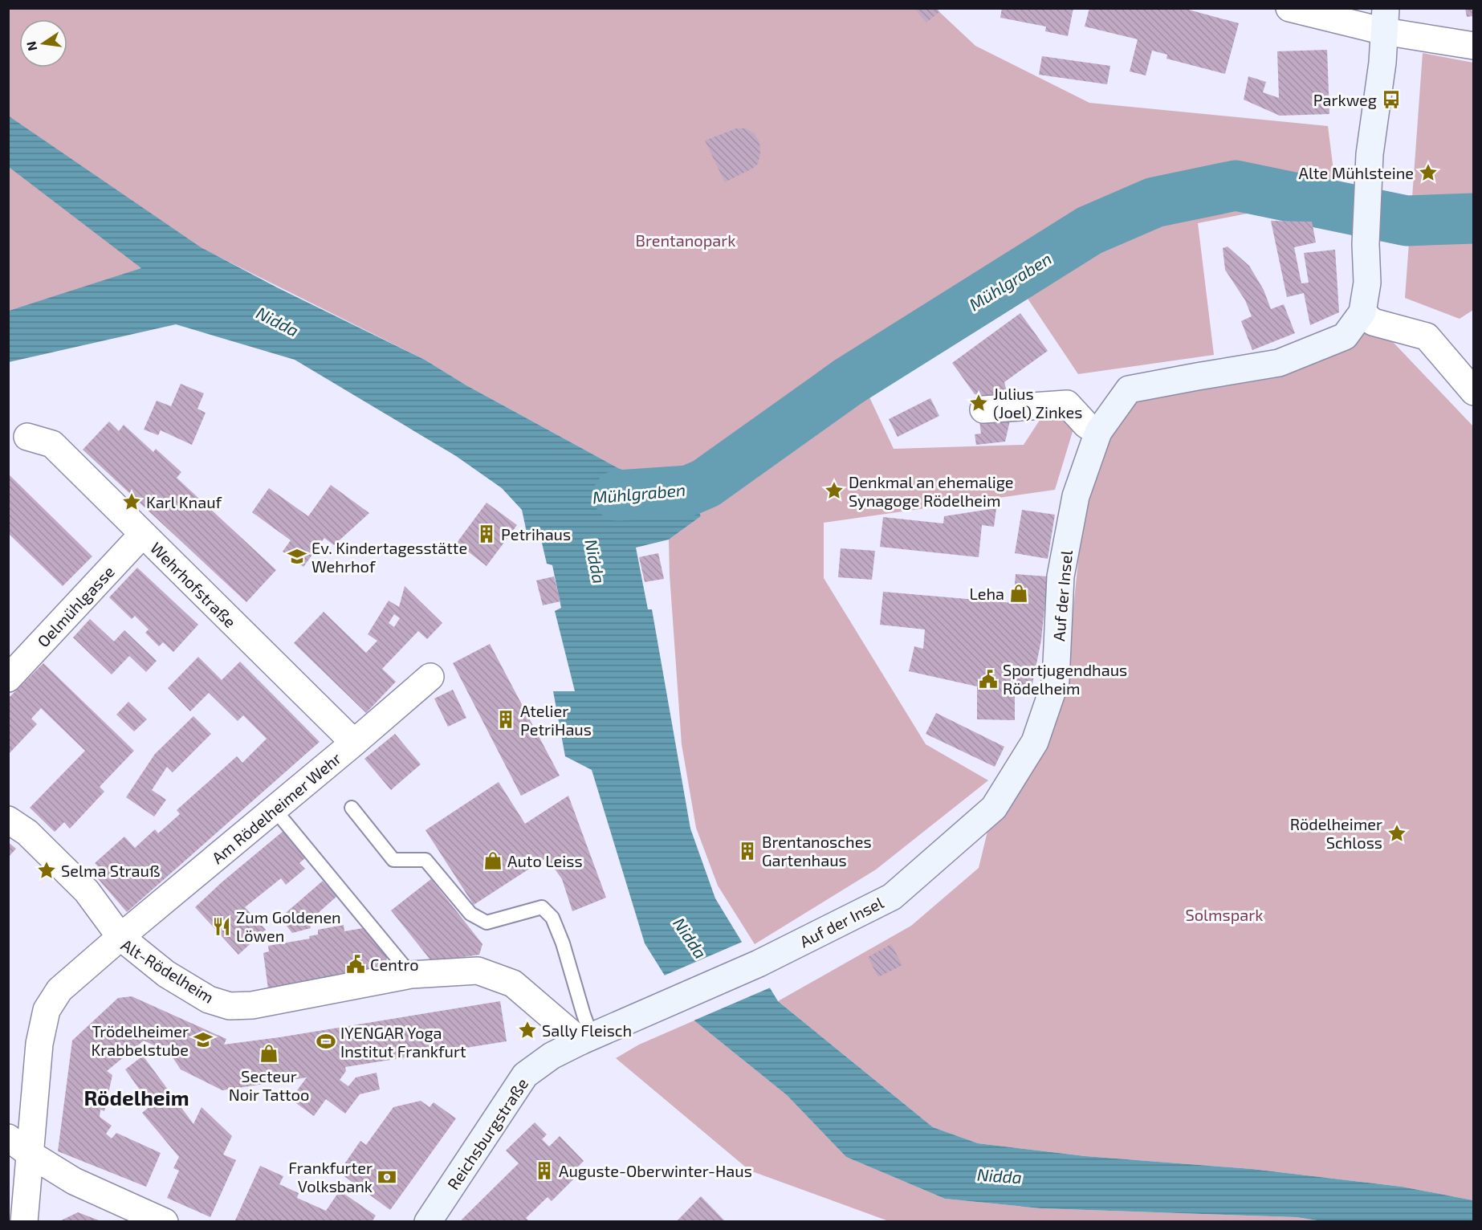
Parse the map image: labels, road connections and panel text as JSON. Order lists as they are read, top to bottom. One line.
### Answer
{"streets":{"main road":["Auf der Insel","Reichsburgstraße"],"street":["Wehrhofstraße","Oelmühlgasse","Am Rödelheimer Wehr","Alt-Rödelheim"]},"crossings":[["Wehrhofstraße","Oelmühlgasse"],["Wehrhofstraße","Am Rödelheimer Wehr"],["Auf der Insel","Alt-Rödelheim"],["Auf der Insel","Reichsburgstraße"],["Am Rödelheimer Wehr","Alt-Rödelheim"],["Alt-Rödelheim","Reichsburgstraße"]],"districts":["Rödelheim"],"water":["Mühlgraben","Nidda"],"parks":["Brentanopark","Solmspark"],"places":{"bus stop":["Parkweg"],"place":["Alte Mühlsteine","Julius (Joel) Zinkes","Denkmal an ehemalige Synagoge Rödelheim","Karl Knauf","Rödelheimer Schloss","Selma Strauß","Sally Fleisch"],"building":["Petrihaus","Atelier PetriHaus","Brentanosches Gartenhaus","Auguste-Oberwinter-Haus"],"school or university":["Ev. Kindertagesstätte Wehrhof","Trödelheimer Krabbelstube"],"shop":["Leha","Auto Leiss","Secteur Noir Tattoo"],"public building":["Sportjugendhaus Rödelheim","Centro"],"restaurant":["Zum Goldenen Löwen"],"sports":["IYENGAR Yoga Institut Frankfurt"],"bank":["Frankfurter Volksbank"]},"north":"left"}
